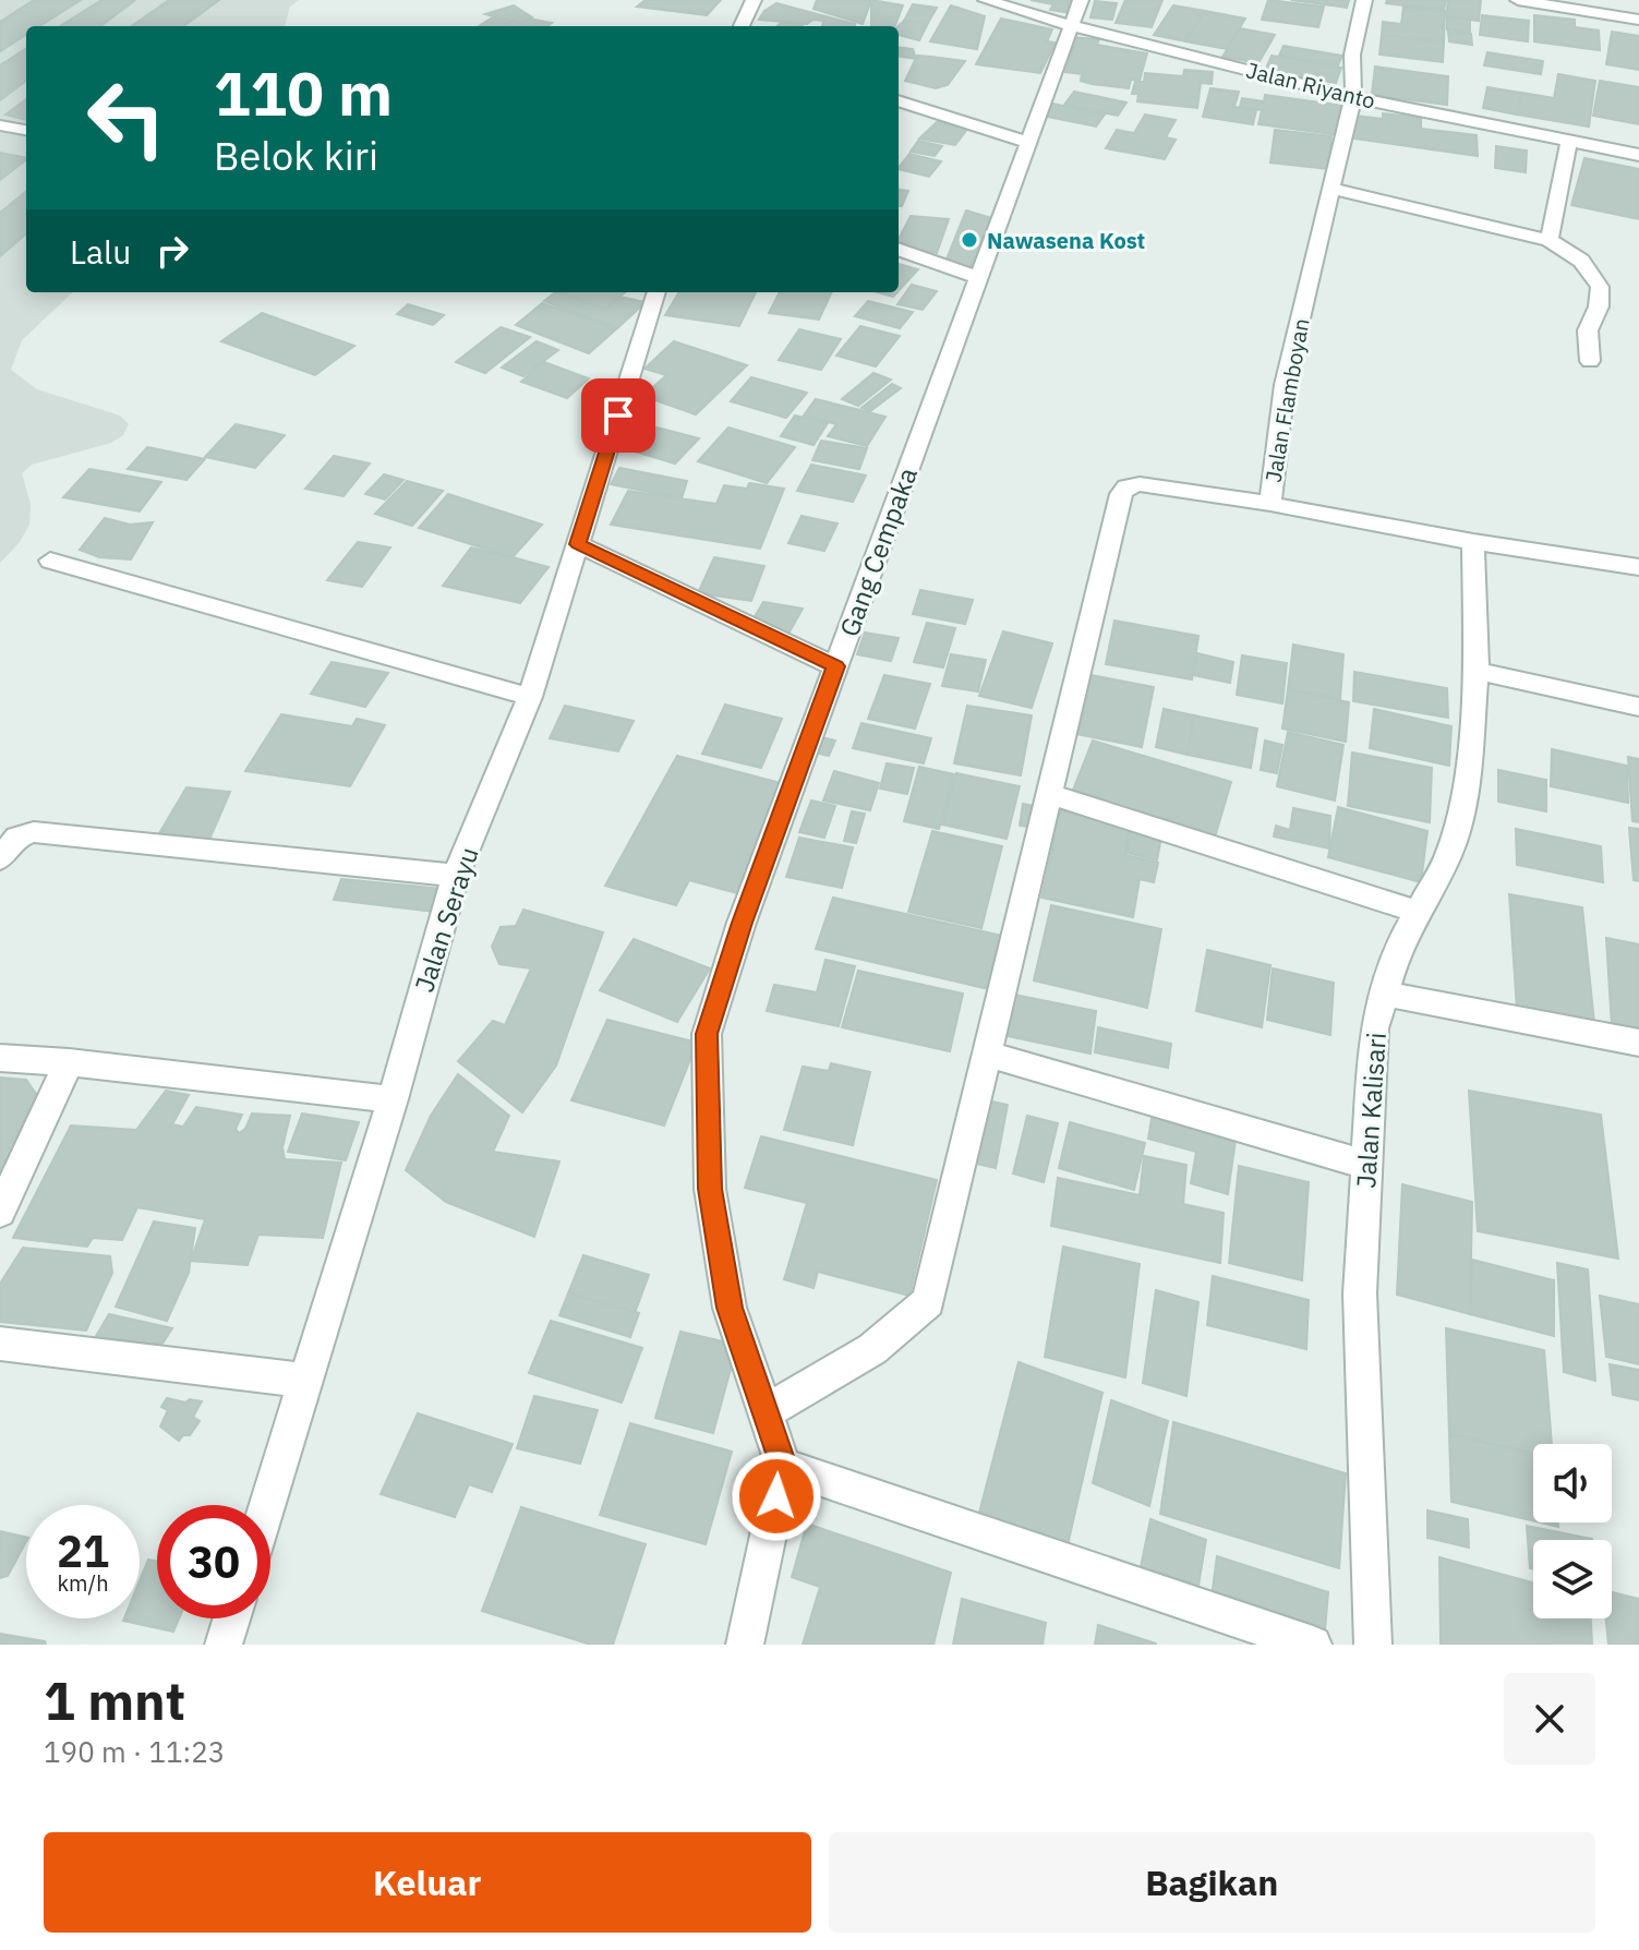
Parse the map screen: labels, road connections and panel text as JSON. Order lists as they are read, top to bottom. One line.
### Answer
{"streets":{"street":["Jalan Riyanto","Jalan Flamboyan","Gang Cempaka","Jalan Serayu","Jalan Kalisari"]},"crossings":[["Jalan Riyanto","Jalan Flamboyan"],["Jalan Riyanto","Gang Cempaka"],["Jalan Flamboyan","Jalan Kalisari"]],"places":["Nawasena Kost"],"page":{"turn":["110 m","Belok kiri"],"then":"Lalu","speed":"21 km/h","limit":"30","heading":["1 mnt","190 m · 11:23"],"buttons":["Keluar","Bagikan"]}}
